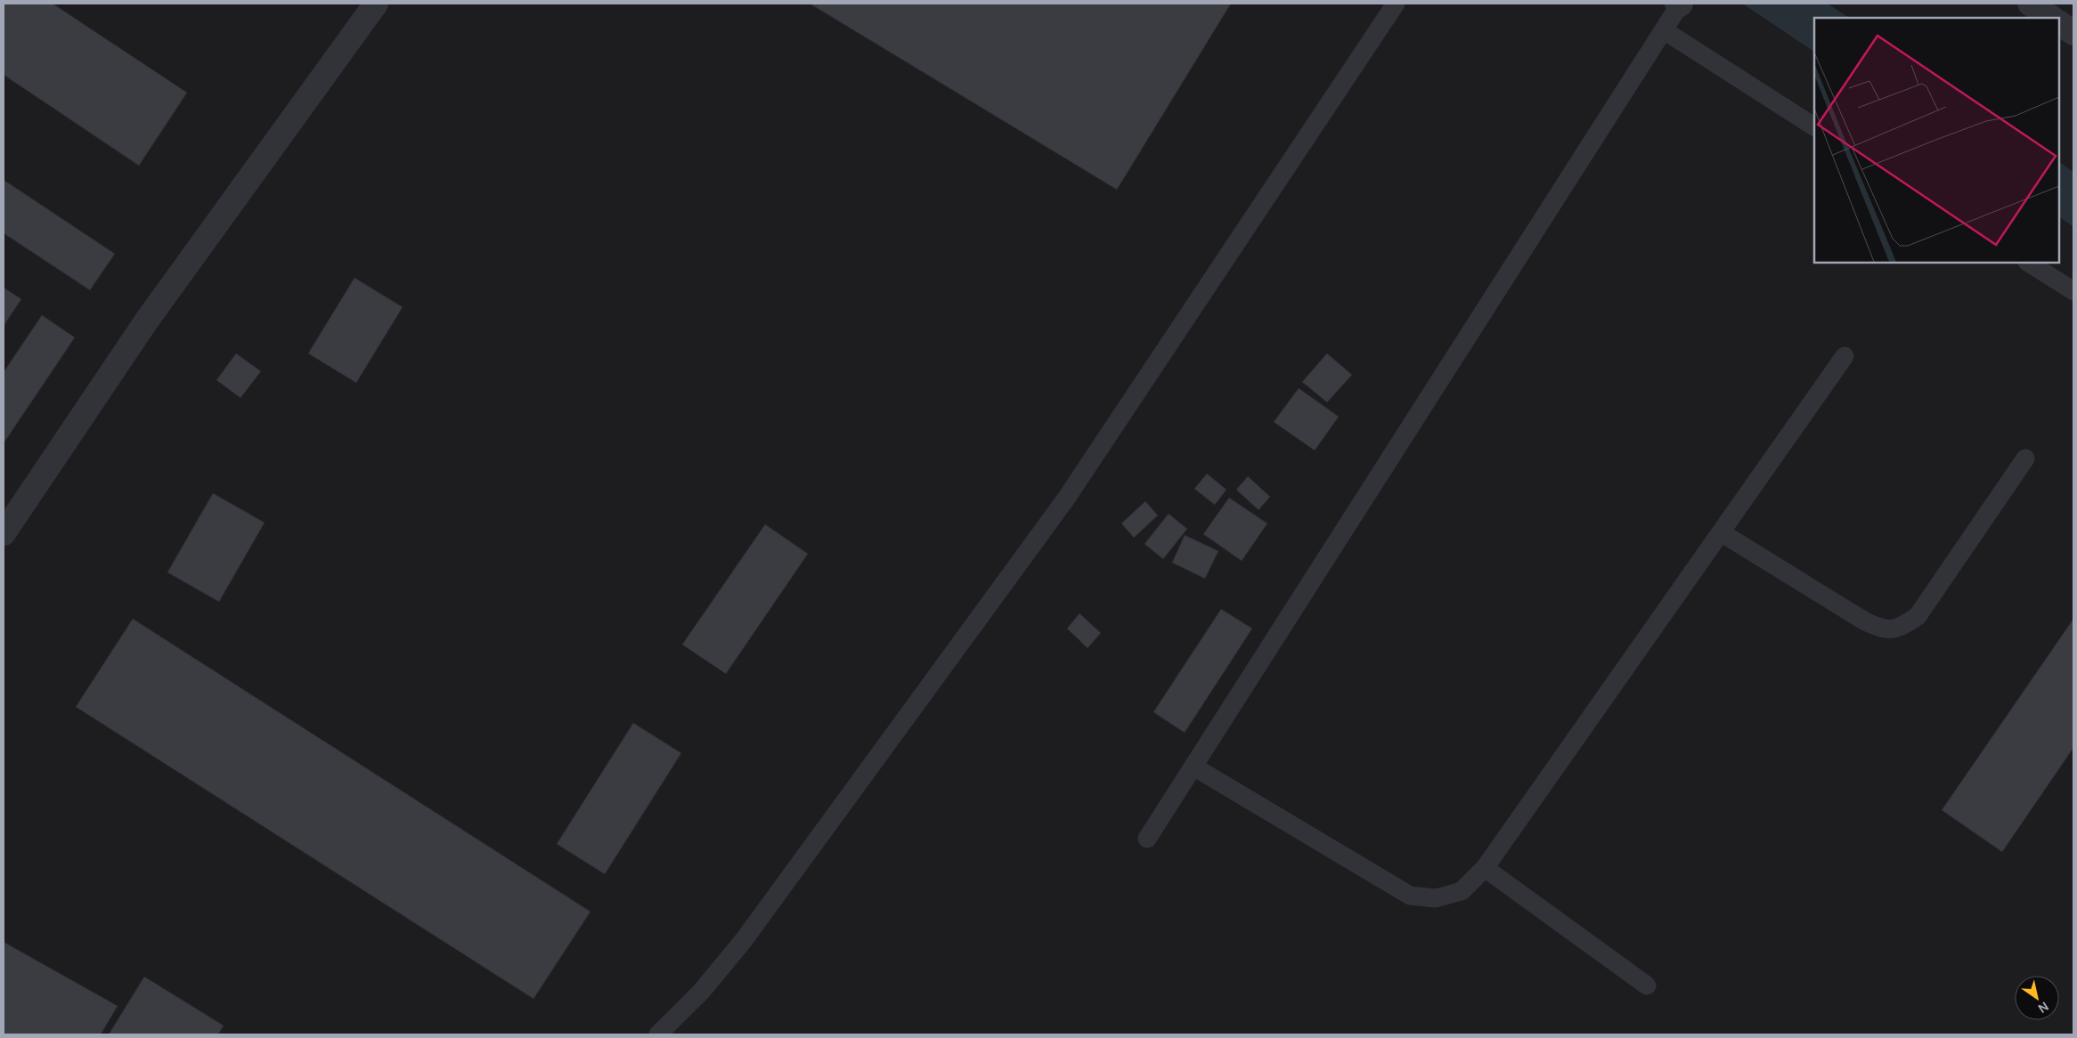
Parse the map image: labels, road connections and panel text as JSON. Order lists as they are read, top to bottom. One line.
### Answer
{"north":"bottom right"}
